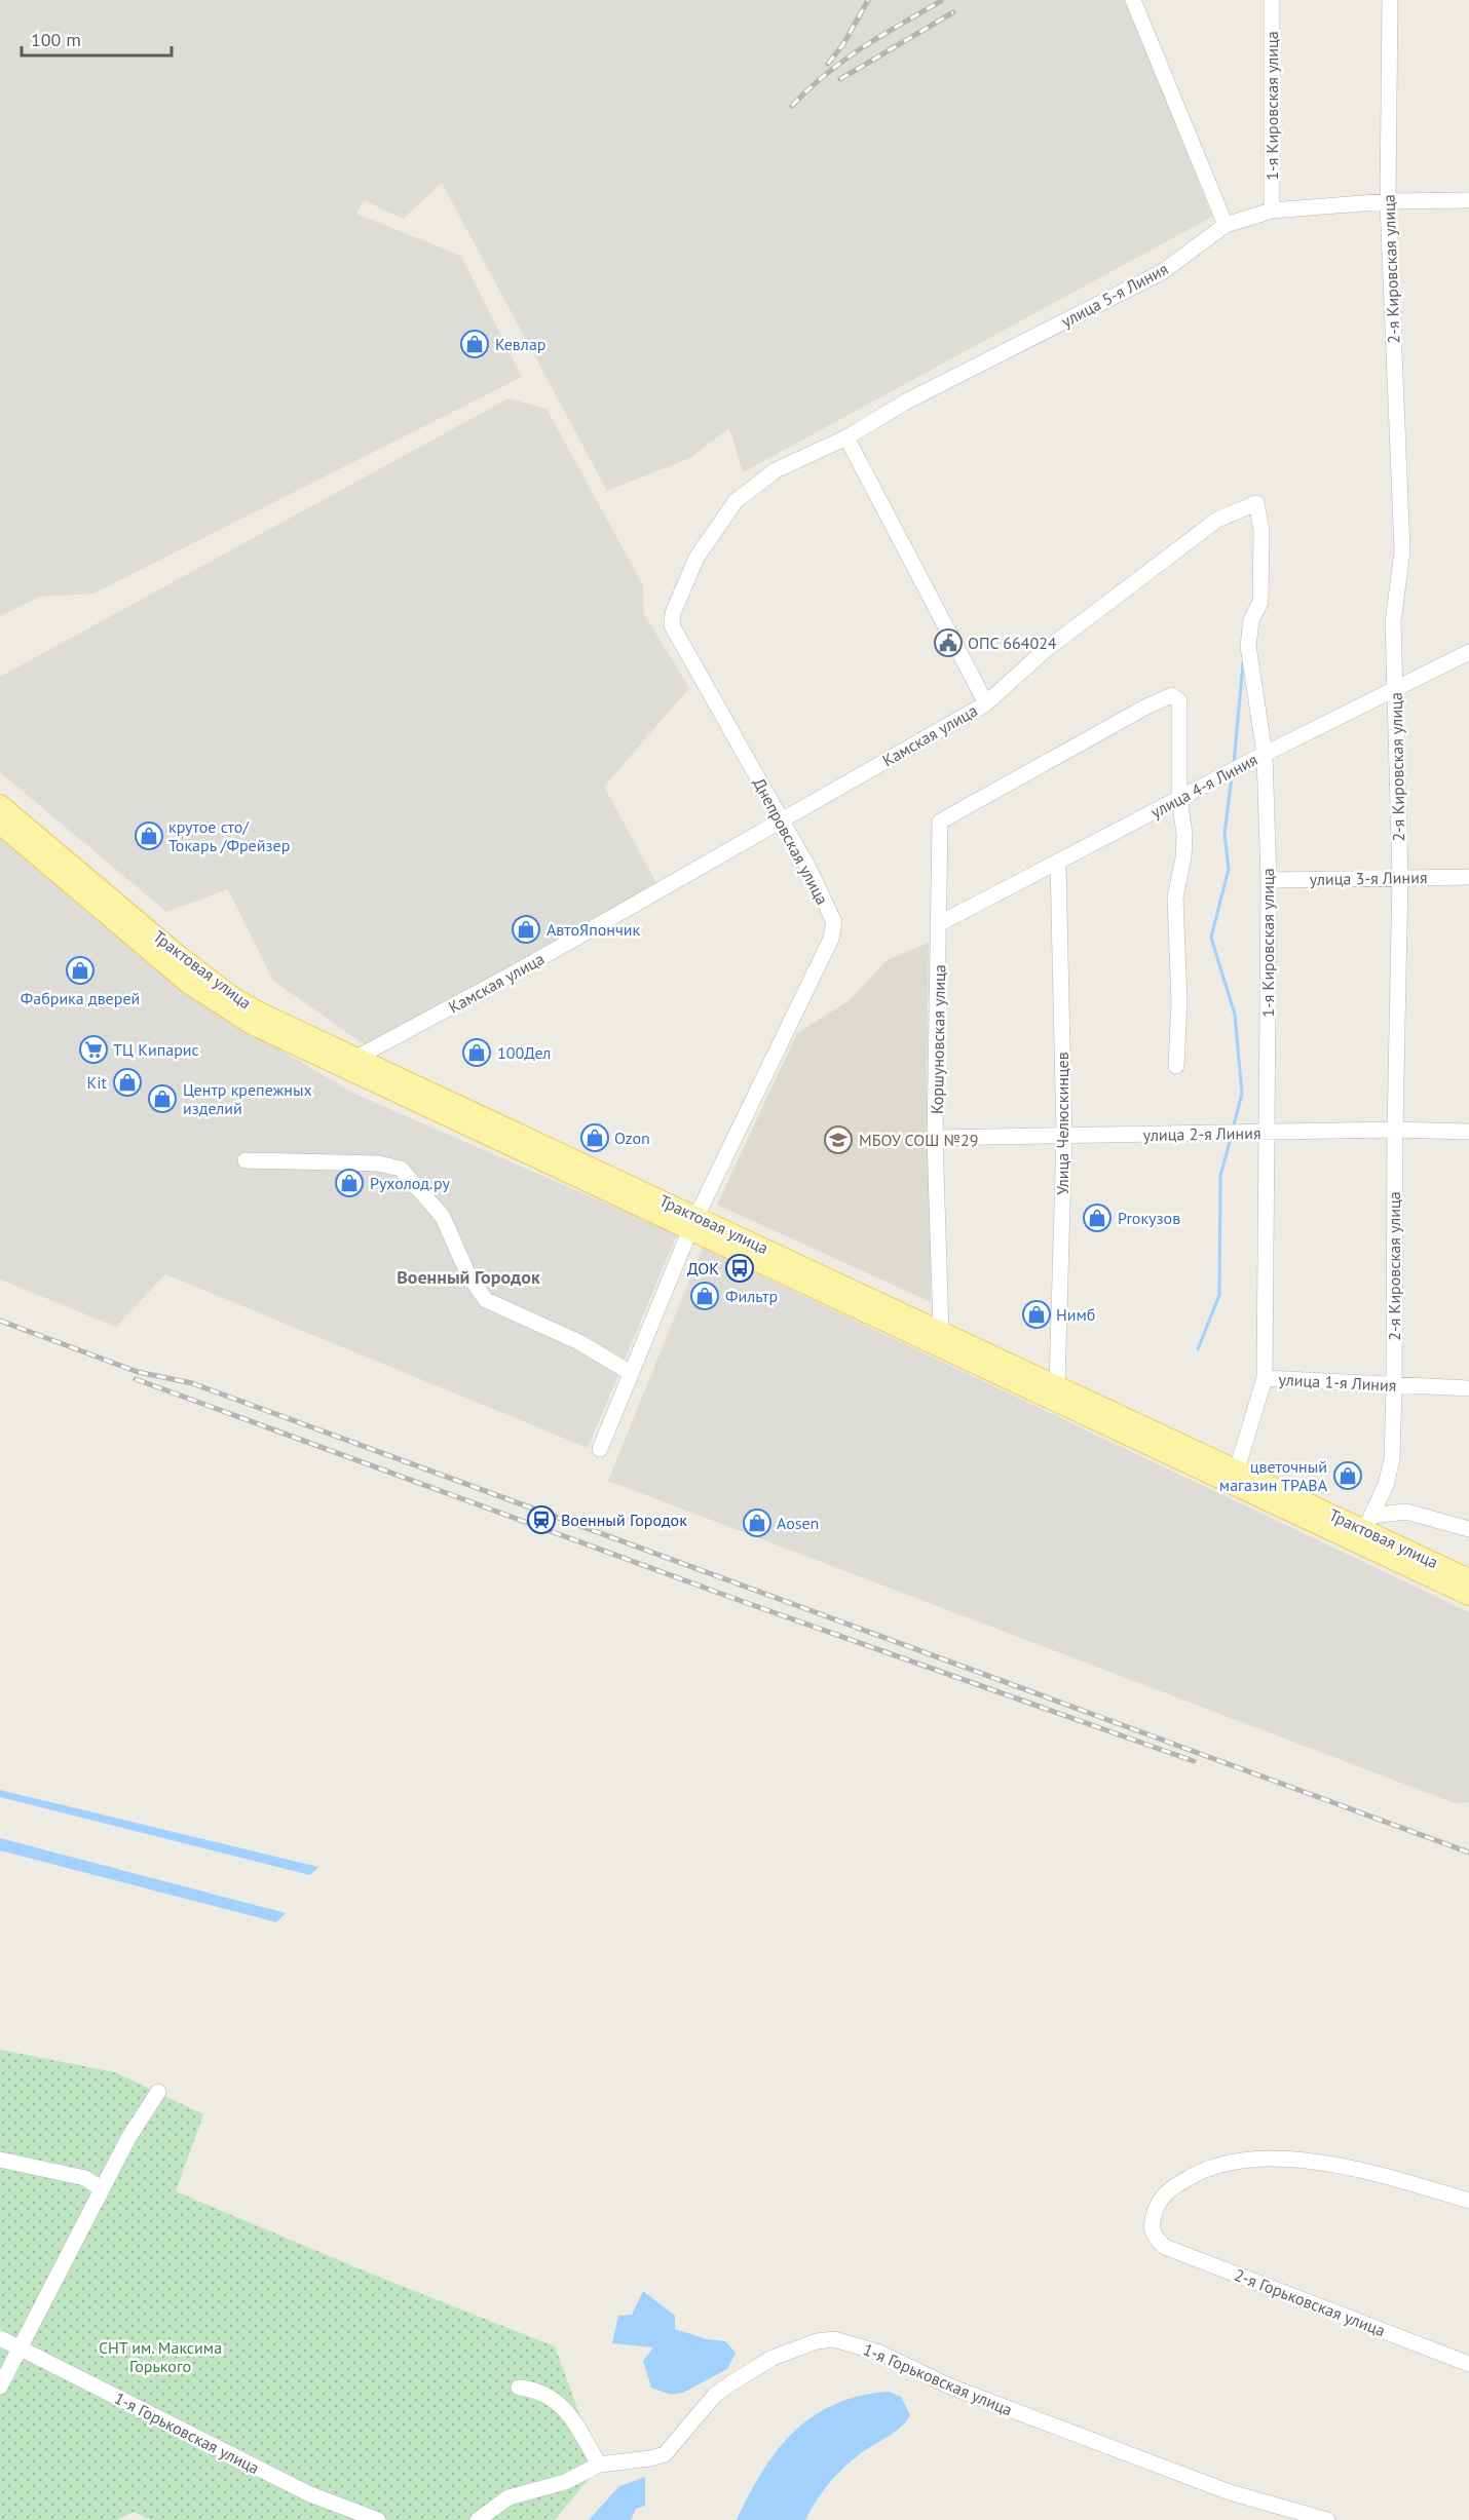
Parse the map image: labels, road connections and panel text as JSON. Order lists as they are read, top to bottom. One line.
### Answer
{"streets":{"main road":["Трактовая улица"],"street":["1-я Кировская улица","2-я Кировская улица","улица 5-я Линия","Камская улица","улица 4-я Линия","Днепровская улица","улица 3-я Линия","Коршуновская улица","Улица Челюскинцев","улица 2-я Линия","улица 1-я Линия","2-я Горьковская улица","1-я Горьковская улица"]},"crossings":[["1-я Кировская улица","улица 5-я Линия"],["1-я Кировская улица","Камская улица"],["1-я Кировская улица","улица 4-я Линия"],["1-я Кировская улица","улица 3-я Линия"],["1-я Кировская улица","улица 2-я Линия"],["1-я Кировская улица","улица 1-я Линия"],["2-я Кировская улица","улица 5-я Линия"],["2-я Кировская улица","улица 4-я Линия"],["2-я Кировская улица","улица 3-я Линия"],["2-я Кировская улица","Трактовая улица"],["2-я Кировская улица","улица 2-я Линия"],["2-я Кировская улица","улица 1-я Линия"],["улица 5-я Линия","Днепровская улица"],["Камская улица","улица 4-я Линия"],["Камская улица","Днепровская улица"],["Камская улица","Трактовая улица"],["улица 4-я Линия","Коршуновская улица"],["улица 4-я Линия","Улица Челюскинцев"],["Днепровская улица","Трактовая улица"],["Трактовая улица","Коршуновская улица"],["Трактовая улица","Улица Челюскинцев"],["Трактовая улица","улица 1-я Линия"],["Коршуновская улица","улица 2-я Линия"],["Улица Челюскинцев","улица 2-я Линия"]],"districts":["Военный Городок"],"parks":["СНТ им. Максима Горького"],"places":{"shop":["Кевлар","крутое сто/ Токарь /Фрейзер","АвтоЯпончик","Фабрика дверей","100Дел","Kit","Центр крепежных изделий","Ozon","Рухолод.ру","Proкузов","Фильтр","Нимб","цветочный магазин ТРАВА","Aosen"],"public building":["ОПС 664024"],"supermarket":["ТЦ Кипарис"],"school or university":["МБОУ СОШ №29"],"bus stop":["ДОК"],"station":["Военный Городок"]},"scale_bar":"100 m"}
